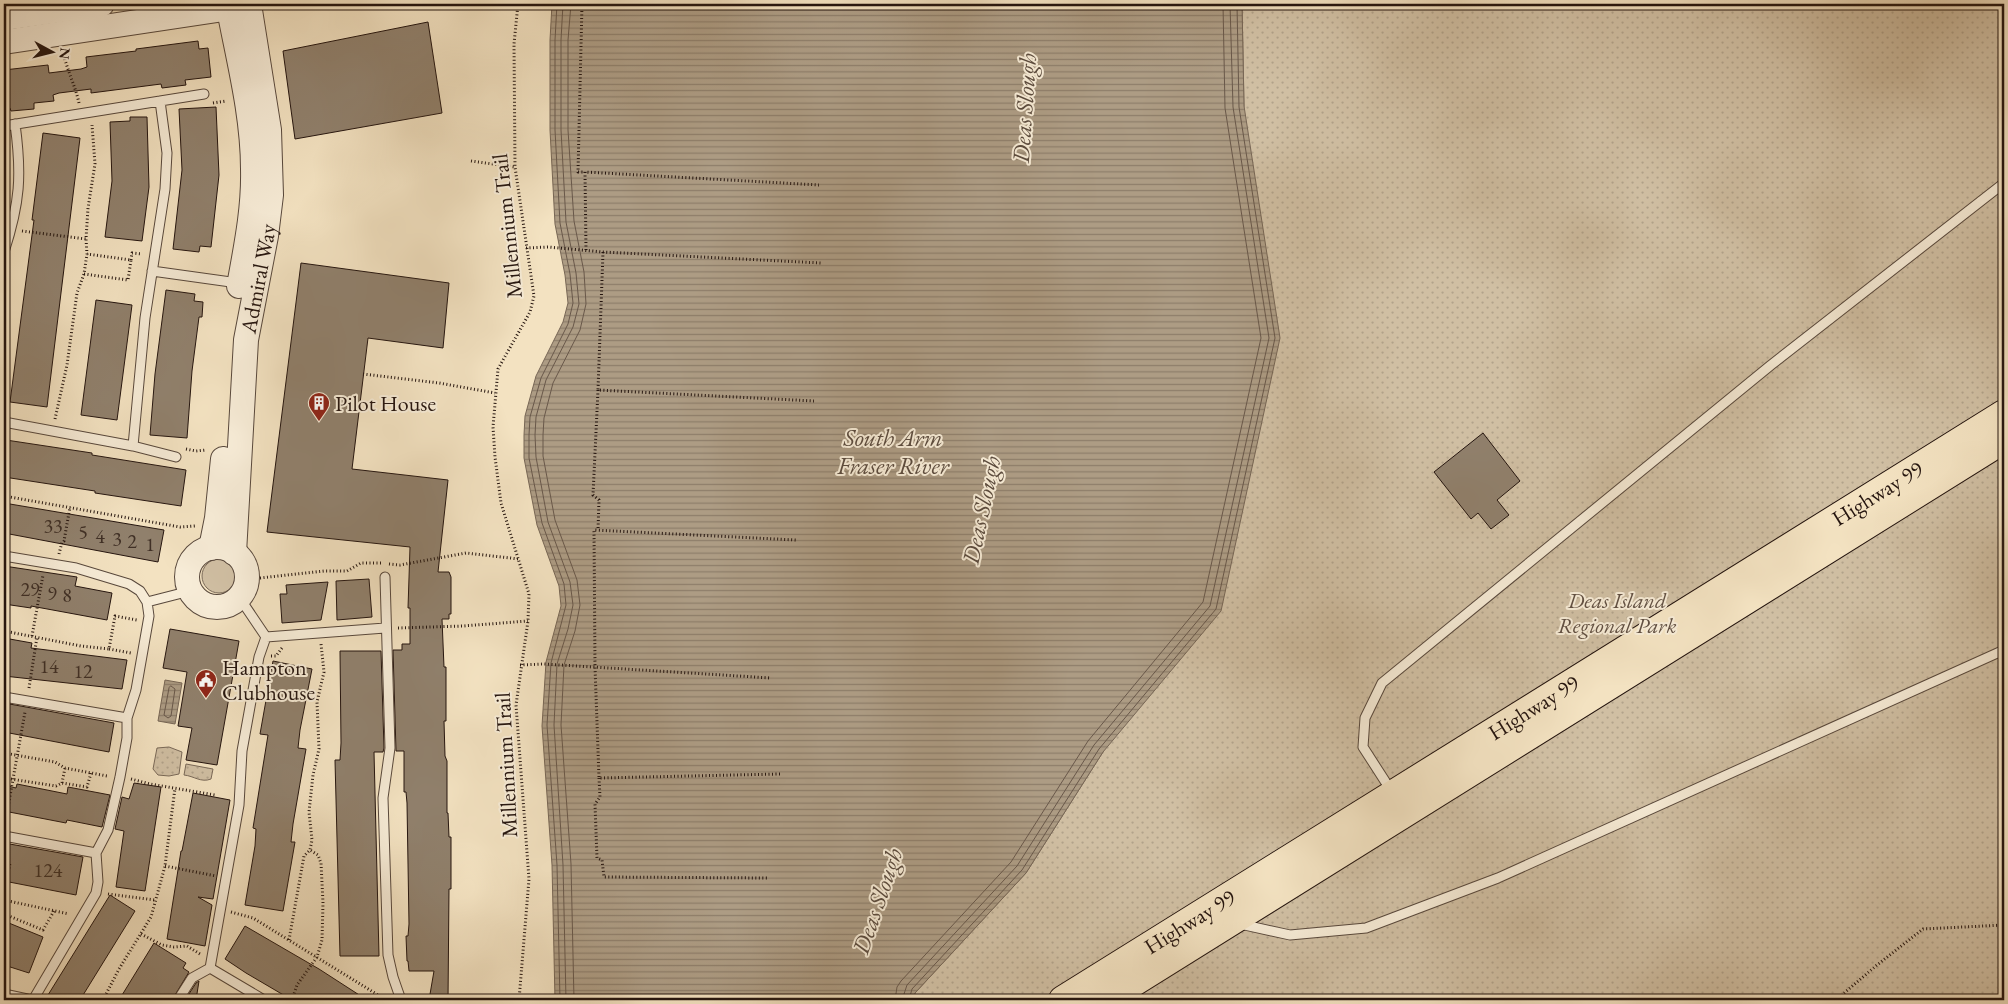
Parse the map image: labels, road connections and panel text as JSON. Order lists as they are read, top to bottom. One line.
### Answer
{"streets":{"highway":["Highway 99"],"street":["Admiral Way"],"path":["Millennium Trail"]},"water":["Deas Slough","South Arm Fraser River"],"parks":["Deas Island Regional Park"],"places":{"building":["Pilot House"],"public building":["Hampton Clubhouse"]},"house_numbers":["33","5","4","3","2","1","29","9","8","14","12","124"],"north":"right"}
